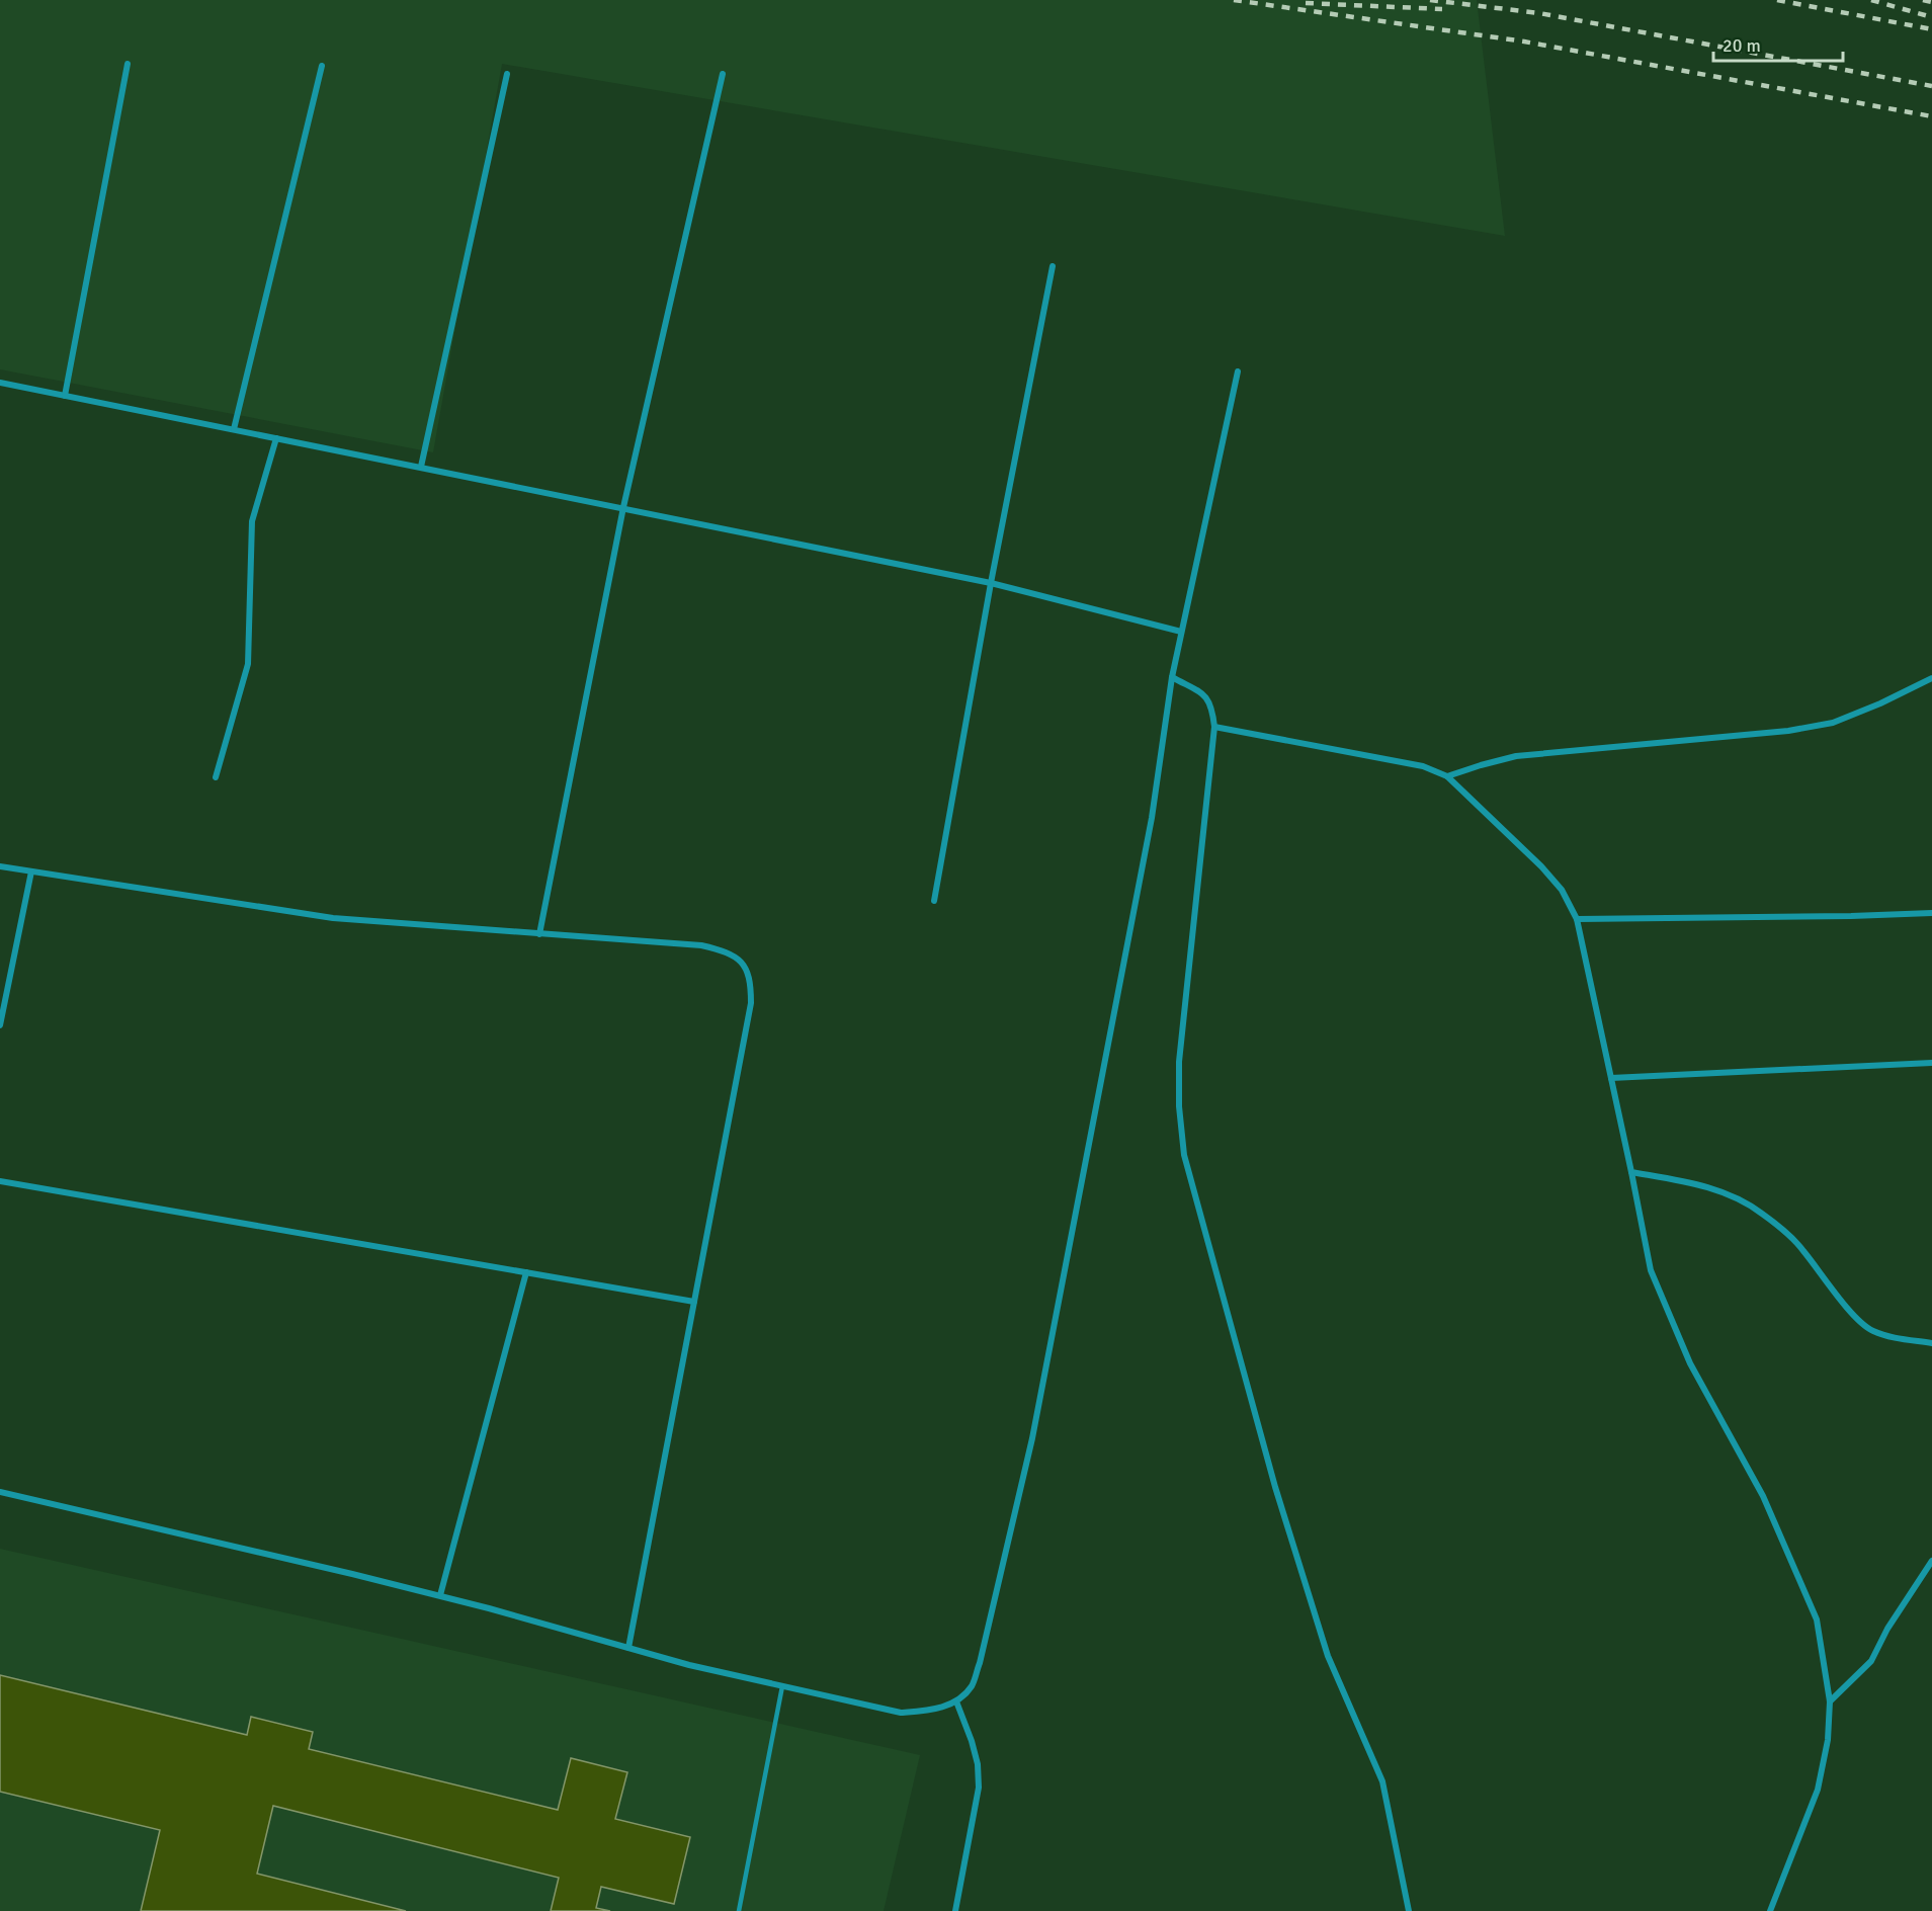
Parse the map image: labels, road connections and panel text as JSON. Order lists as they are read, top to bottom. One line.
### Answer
{"scale_bar":"20 m"}
